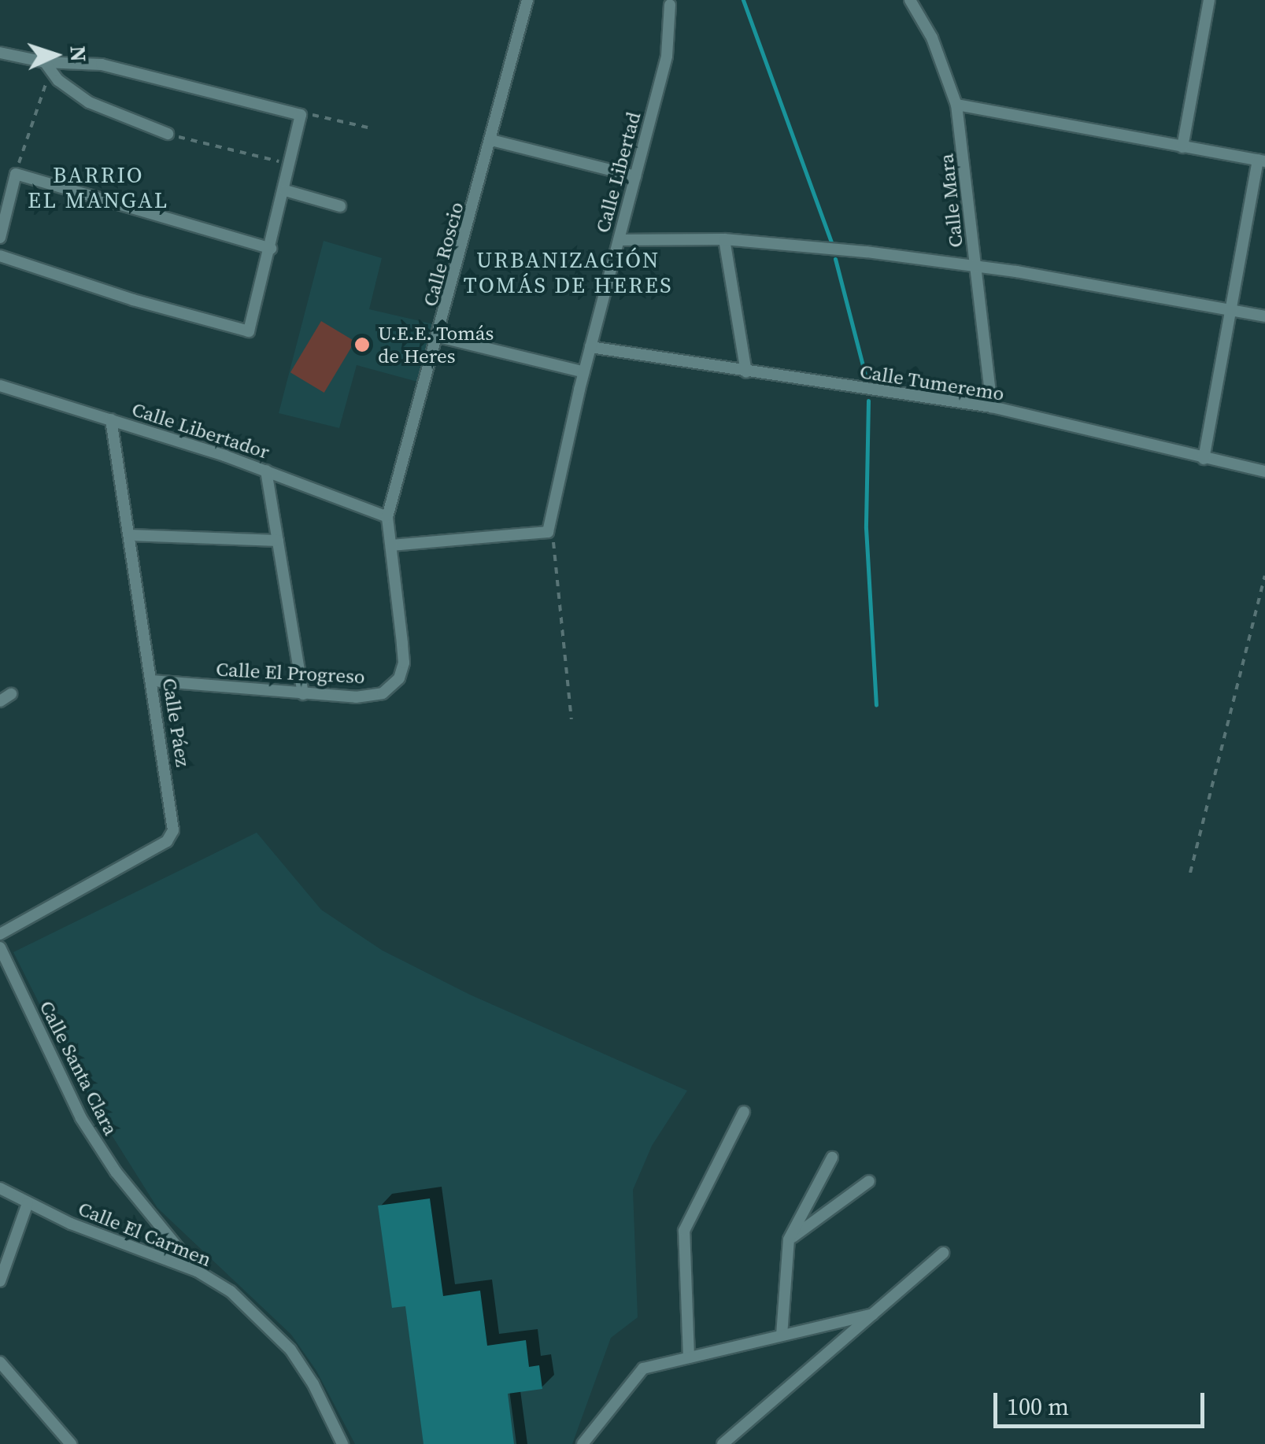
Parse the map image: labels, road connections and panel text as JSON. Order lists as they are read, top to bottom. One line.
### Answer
{"streets":{"street":["Calle Libertad","Calle Mara","Calle Roscio","Calle Tumeremo","Calle Libertador","Calle El Progreso","Calle Páez","Calle Santa Clara","Calle El Carmen"]},"crossings":[["Calle Libertad","Calle Tumeremo"],["Calle Mara","Calle Tumeremo"],["Calle Roscio","Calle Libertador"],["Calle Roscio","Calle El Progreso"],["Calle Libertador","Calle El Progreso"],["Calle Libertador","Calle Páez"],["Calle El Progreso","Calle Páez"],["Calle Santa Clara","Calle El Carmen"]],"districts":["BARRIO EL MANGAL","URBANIZACIÓN TOMÁS DE HERES"],"places":["U.E.E. Tomás de Heres"],"scale_bar":"100 m","north":"right"}
